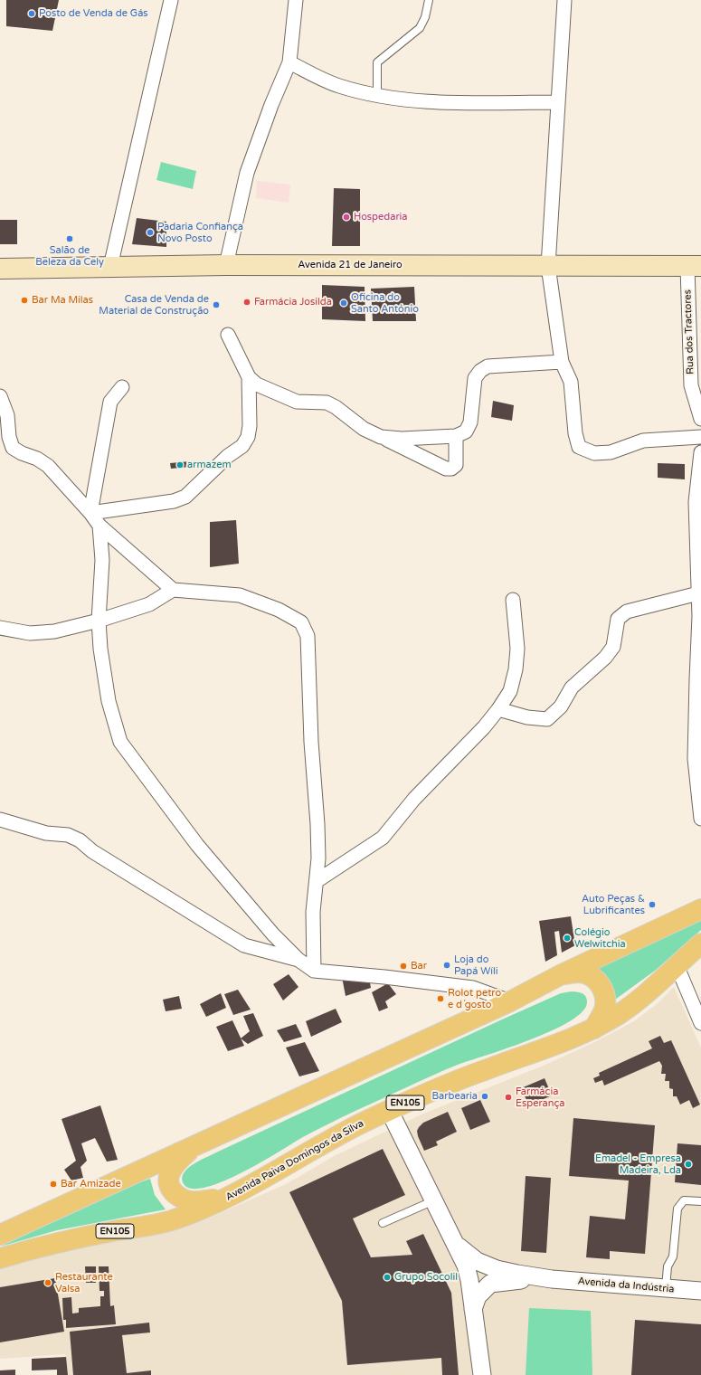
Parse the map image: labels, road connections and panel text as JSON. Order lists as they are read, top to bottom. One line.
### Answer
{"streets":{"main road":["Avenida 21 de Janeiro","EN105","Avenida Paiva Domingos da Silva"],"street":["Rua dos Tractores","Avenida da Indústria"]},"crossings":[["Avenida 21 de Janeiro","Rua dos Tractores"]],"places":["Posto de Venda de Gás","Hospedaria","Padaria Confiança Novo Posto","Salão de Beleza da Cely","Bar Ma Milas","Farmácia Josilda","Oficina do Santo António","Casa de Venda de Material de Construção","armazem","Auto Peças & Lubrificantes","Colégio Welwitchia","Loja do Papá Wíli","Bar","Rolot petro e d´gosto","Barbearia","Farmácia Esperança","Emadel - Empresa Madeira, Lda","Bar Amizade","Grupo Socolil","Restaurante Valsa"]}
